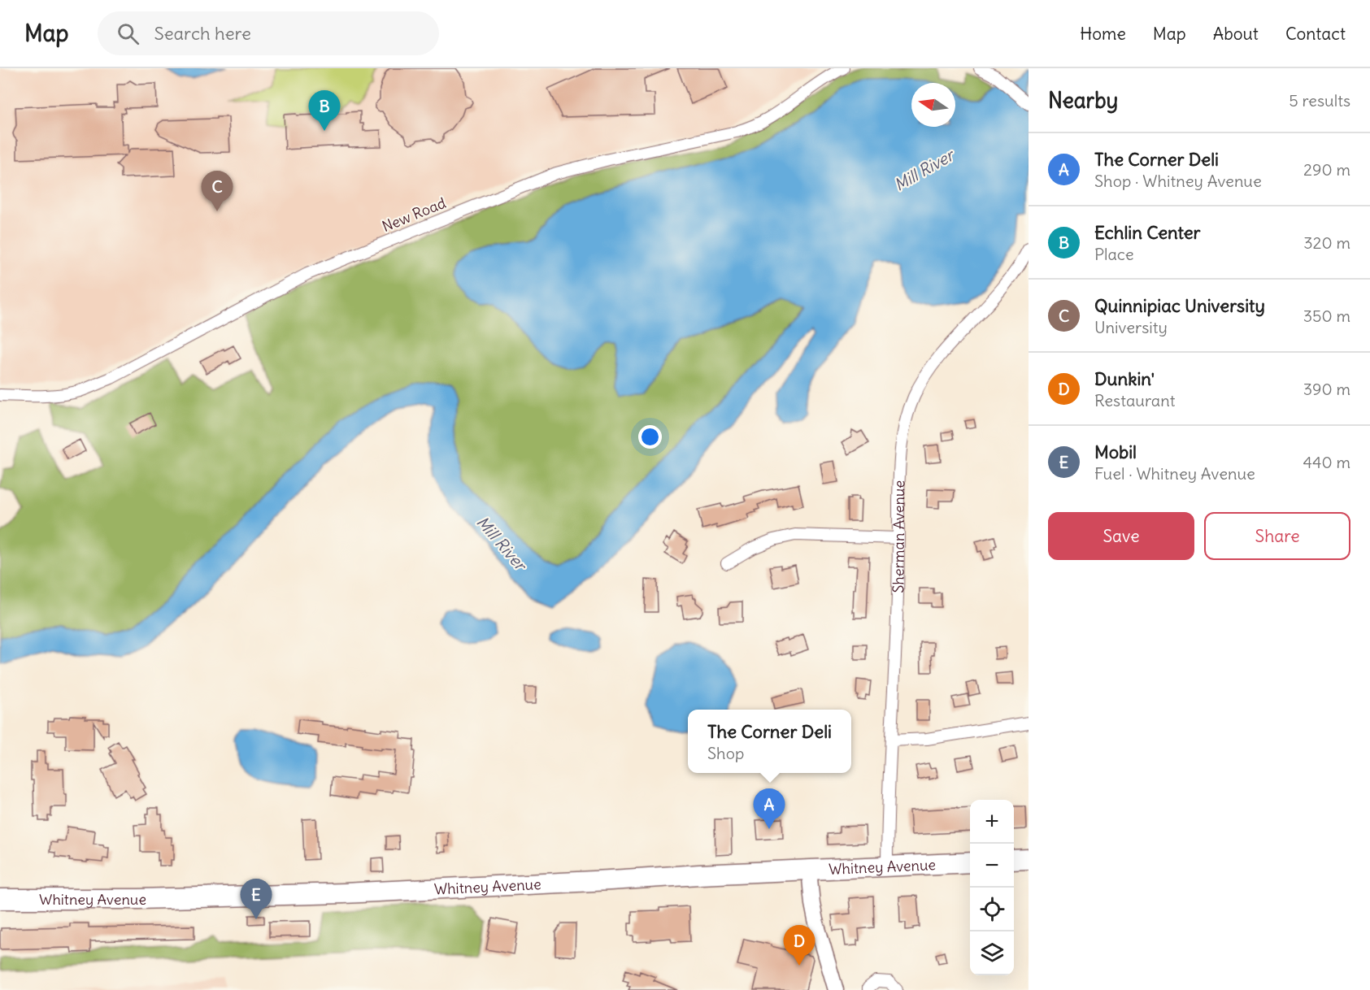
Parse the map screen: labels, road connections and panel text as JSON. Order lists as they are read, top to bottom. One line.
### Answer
{"streets":{"highway":["Whitney Avenue"],"street":["New Road","Sherman Avenue"]},"crossings":[["Sherman Avenue","Whitney Avenue"]],"water":["Mill River"],"north":"left","page":{"header":"Map","search":"Search here","nav":["Home","Map","About","Contact"],"heading":["Nearby","5 results"],"pins":["B","C","A","E","D"],"list":[{"mark":"A","name":"The Corner Deli","note":"Shop · Whitney Avenue","value":"290 m"},{"mark":"B","name":"Echlin Center","note":"Place","value":"320 m"},{"mark":"C","name":"Quinnipiac University","note":"University","value":"350 m"},{"mark":"D","name":"Dunkin'","note":"Restaurant","value":"390 m"},{"mark":"E","name":"Mobil","note":"Fuel · Whitney Avenue","value":"440 m"}],"buttons":["Save","Share"],"popup":["The Corner Deli","Shop"],"map_buttons":["+","−"]}}
